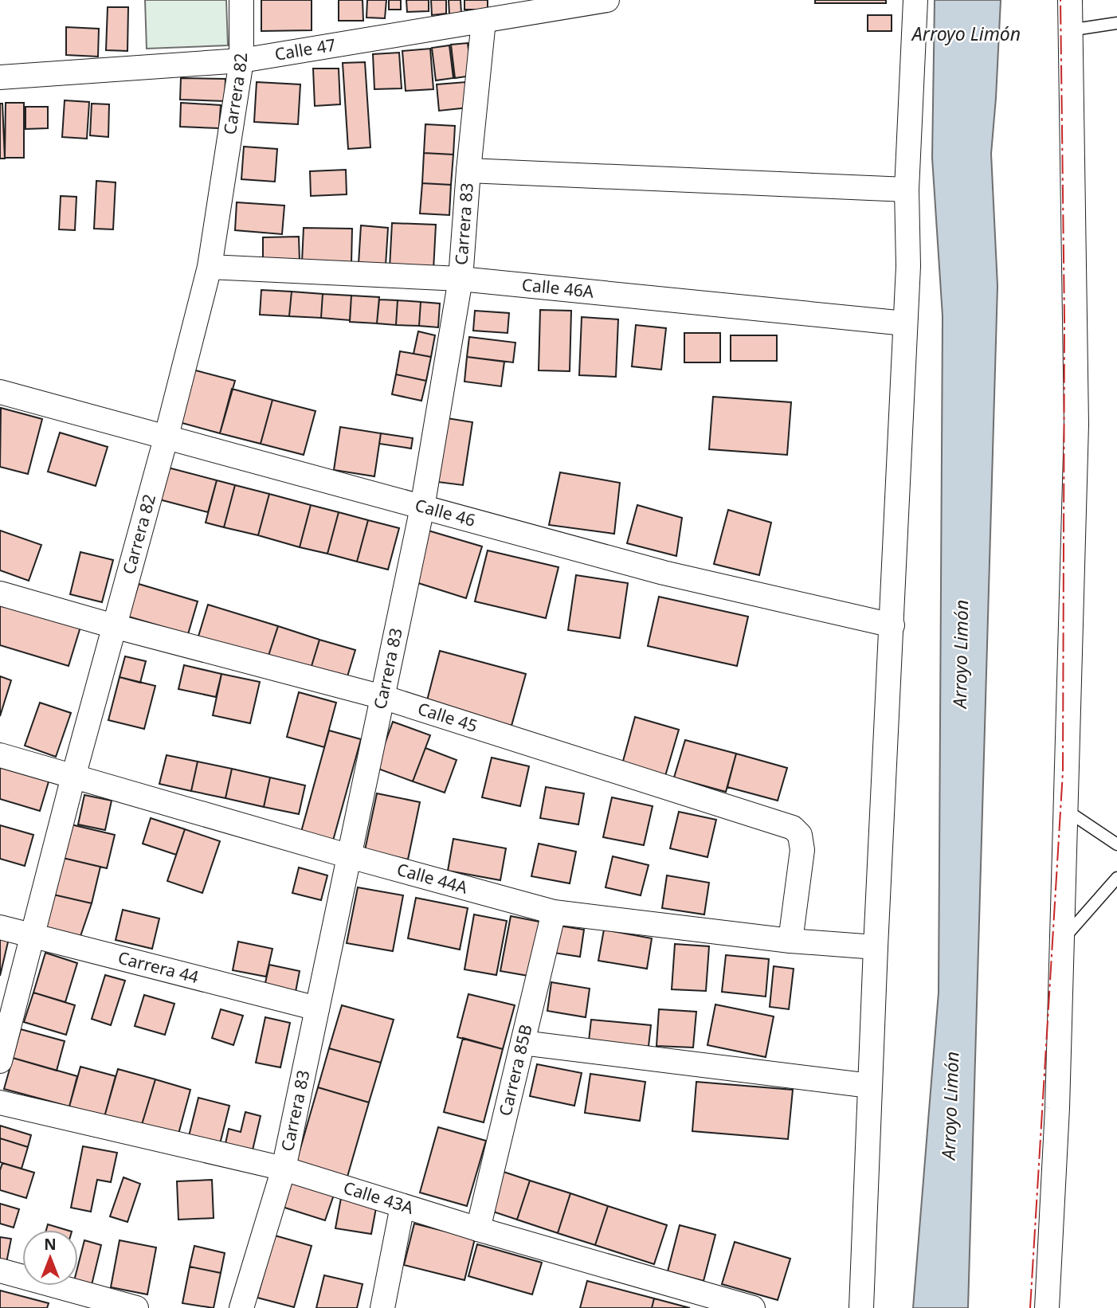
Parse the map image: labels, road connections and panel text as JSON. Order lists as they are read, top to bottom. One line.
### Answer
{"streets":{"street":["Calle 47","Carrera 82","Carrera 83","Calle 46A","Calle 46","Calle 45","Calle 44A","Carrera 44","Carrera 85B","Calle 43A"]},"crossings":[["Calle 47","Carrera 82"],["Calle 47","Carrera 83"],["Carrera 82","Calle 46A"],["Carrera 82","Calle 46"],["Carrera 82","Calle 45"],["Carrera 82","Calle 44A"],["Carrera 82","Carrera 44"],["Carrera 83","Calle 46A"],["Carrera 83","Calle 46"],["Carrera 83","Calle 45"],["Carrera 83","Calle 44A"],["Carrera 83","Carrera 44"],["Carrera 83","Calle 43A"],["Calle 45","Calle 44A"],["Calle 44A","Carrera 85B"],["Carrera 85B","Calle 43A"]],"water":["Arroyo Limón"],"north":"top"}
